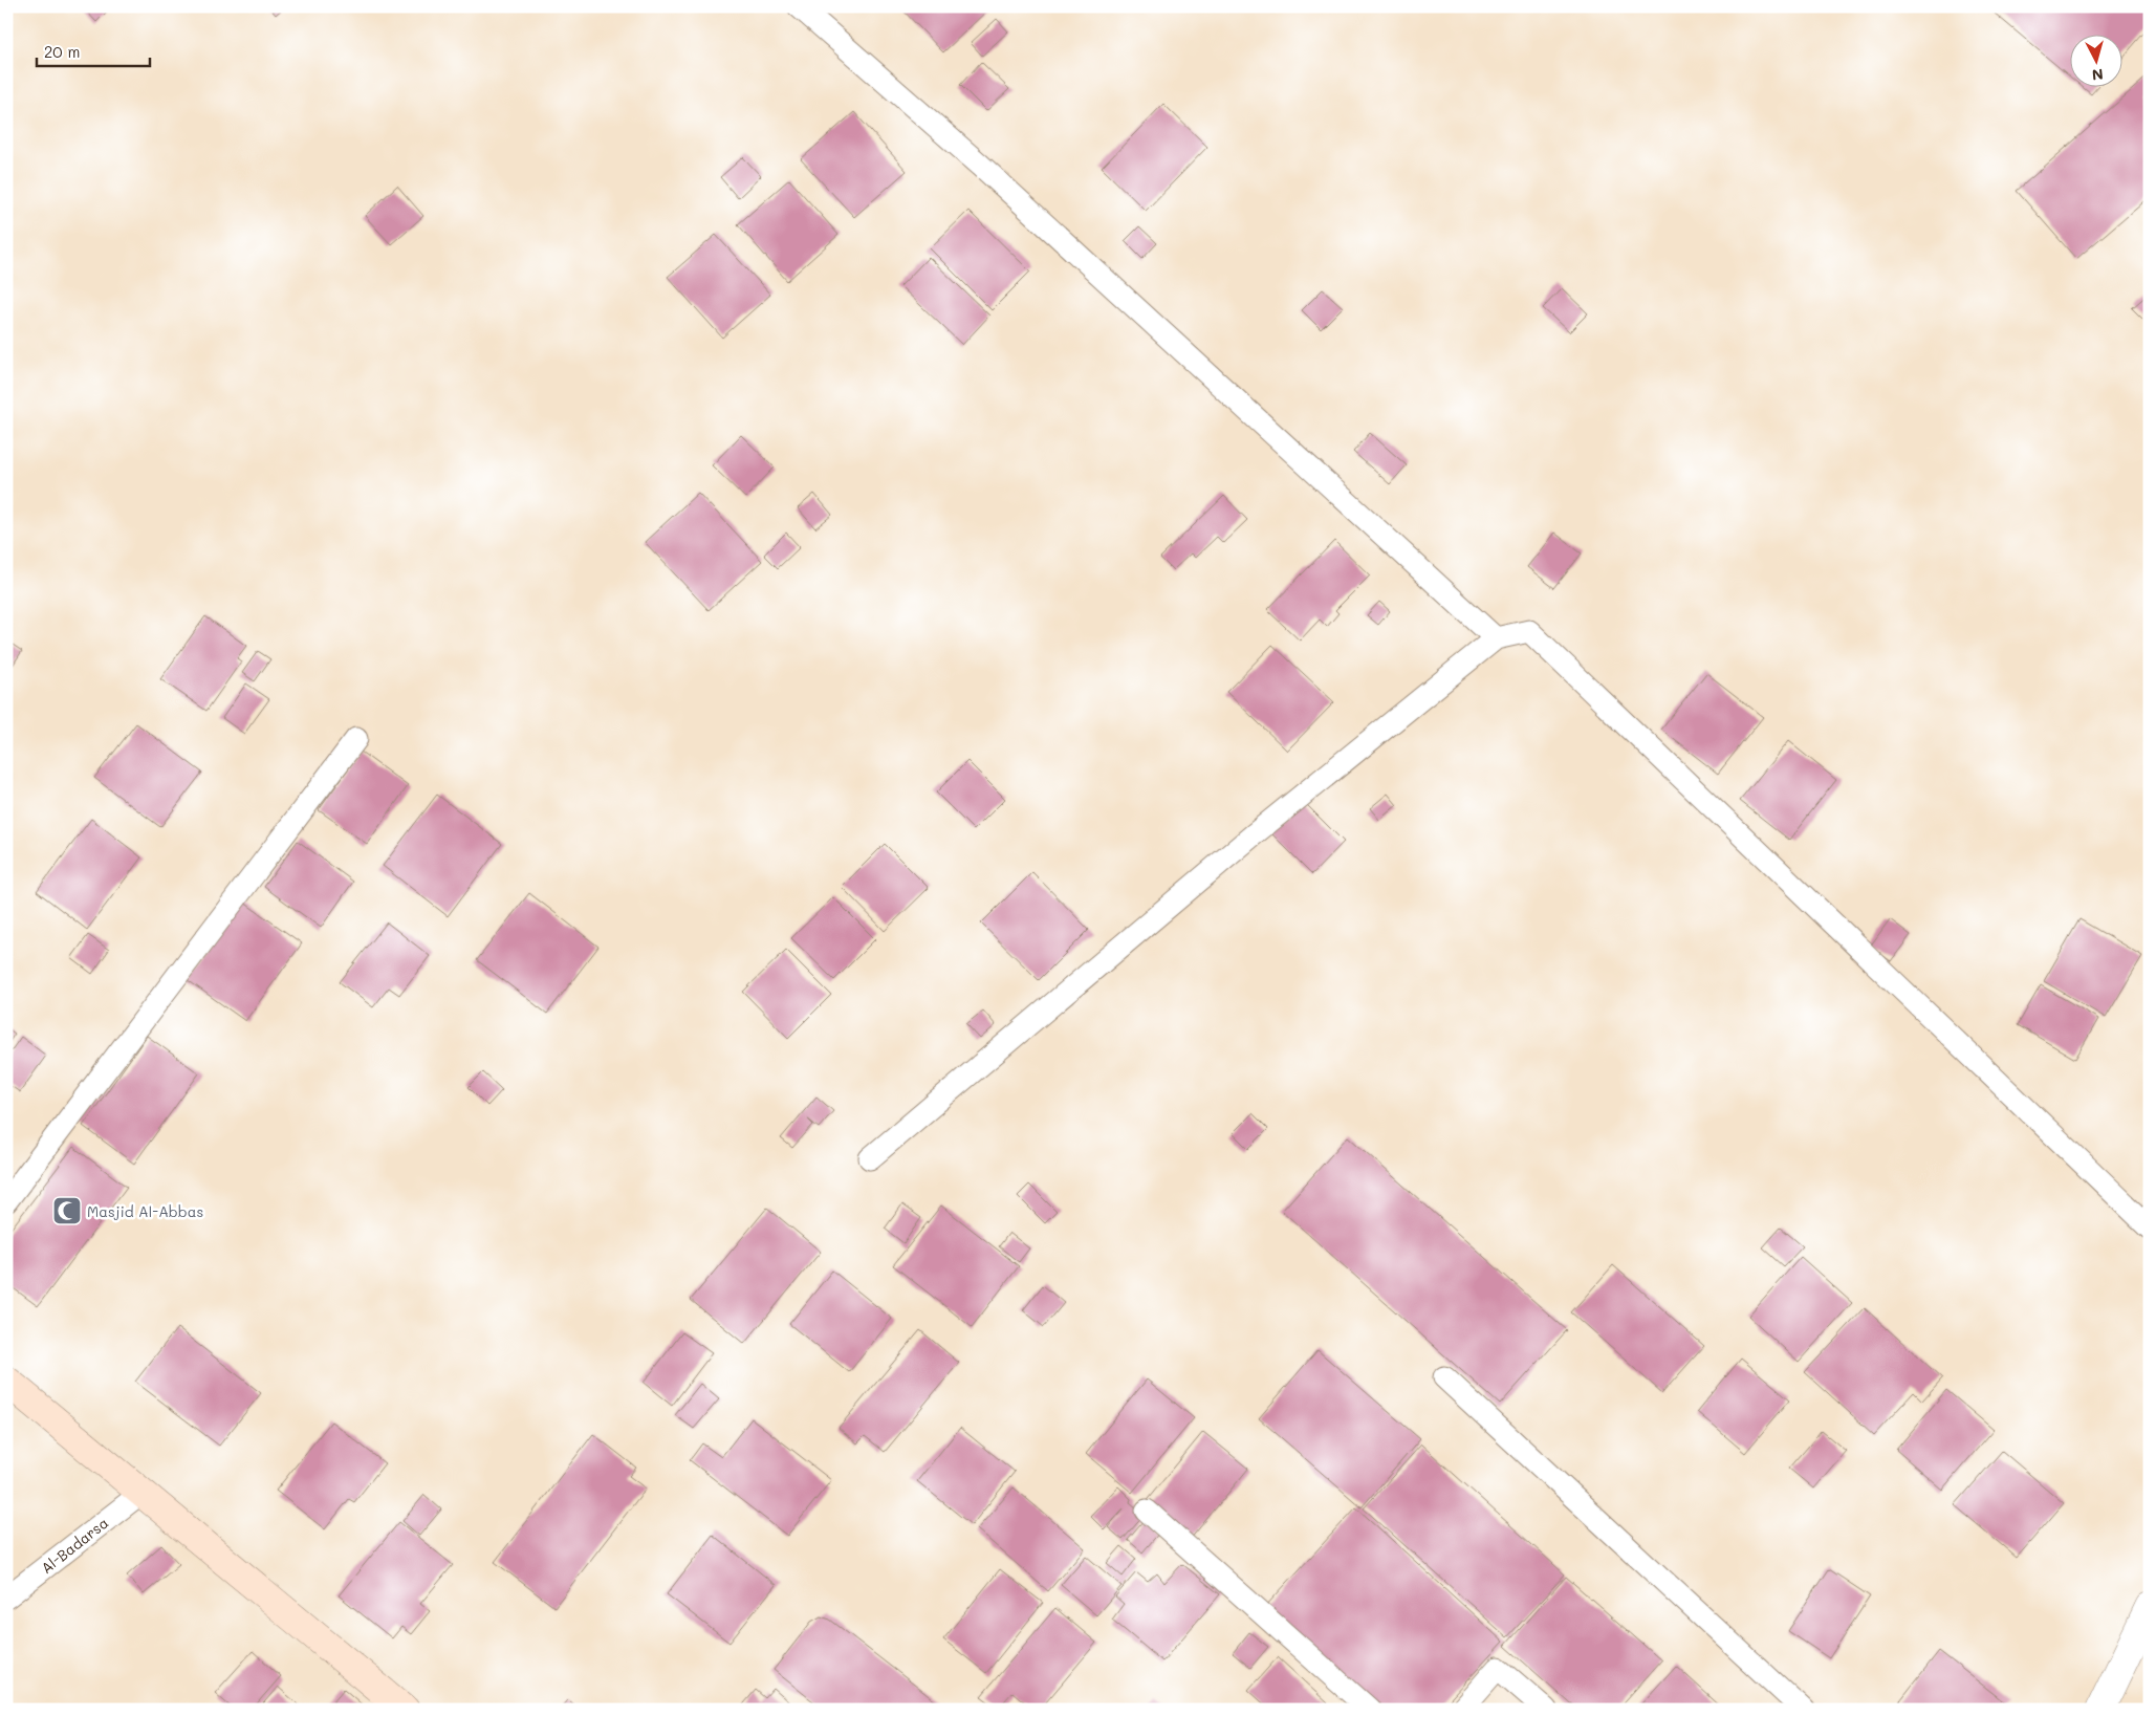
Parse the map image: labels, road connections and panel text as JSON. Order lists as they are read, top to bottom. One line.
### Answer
{"streets":{"lane":["Al-Badarsa"]},"places":{"mosque":["Masjid Al-Abbas"]},"scale_bar":"20 m","north":"bottom"}
